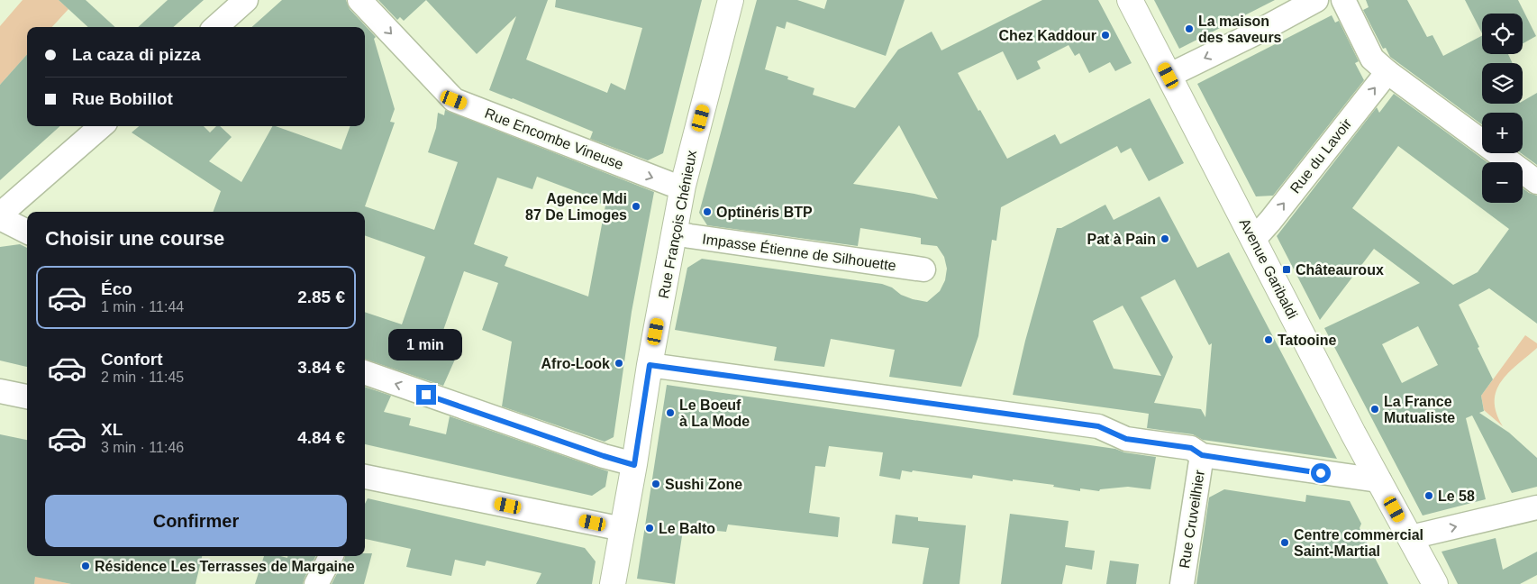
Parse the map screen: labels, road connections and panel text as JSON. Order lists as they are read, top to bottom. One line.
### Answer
{"streets":{"main road":["Rue François Chénieux","Avenue Garibaldi"],"street":["Rue Encombe Vineuse","Rue du Lavoir","Impasse Étienne de Silhouette","Rue Cruveilhier"]},"crossings":[["Rue Encombe Vineuse","Rue François Chénieux"],["Rue du Lavoir","Avenue Garibaldi"],["Rue François Chénieux","Impasse Étienne de Silhouette"]],"one_way":["Rue Encombe Vineuse"],"places":{"other":["La maison des saveurs","Chez Kaddour","Agence Mdi 87 De Limoges","Optinéris BTP","Pat à Pain","Tatooine","Afro-Look","La France Mutualiste","Le Boeuf à La Mode","Sushi Zone","Le 58","Le Balto","Centre commercial Saint-Martial","Résidence Les Terrasses de Margaine"],"transit":["Châteauroux"]},"page":{"map_buttons":["+","−"],"banner":["La caza di pizza","Rue Bobillot"],"heading":"Choisir une course","list":[{"name":"Éco","note":"1 min · 11:44","value":"2.85 €"},{"name":"Confort","note":"2 min · 11:45","value":"3.84 €"},{"name":"XL","note":"3 min · 11:46","value":"4.84 €"}],"bubble":"1 min","buttons":"Confirmer"}}
